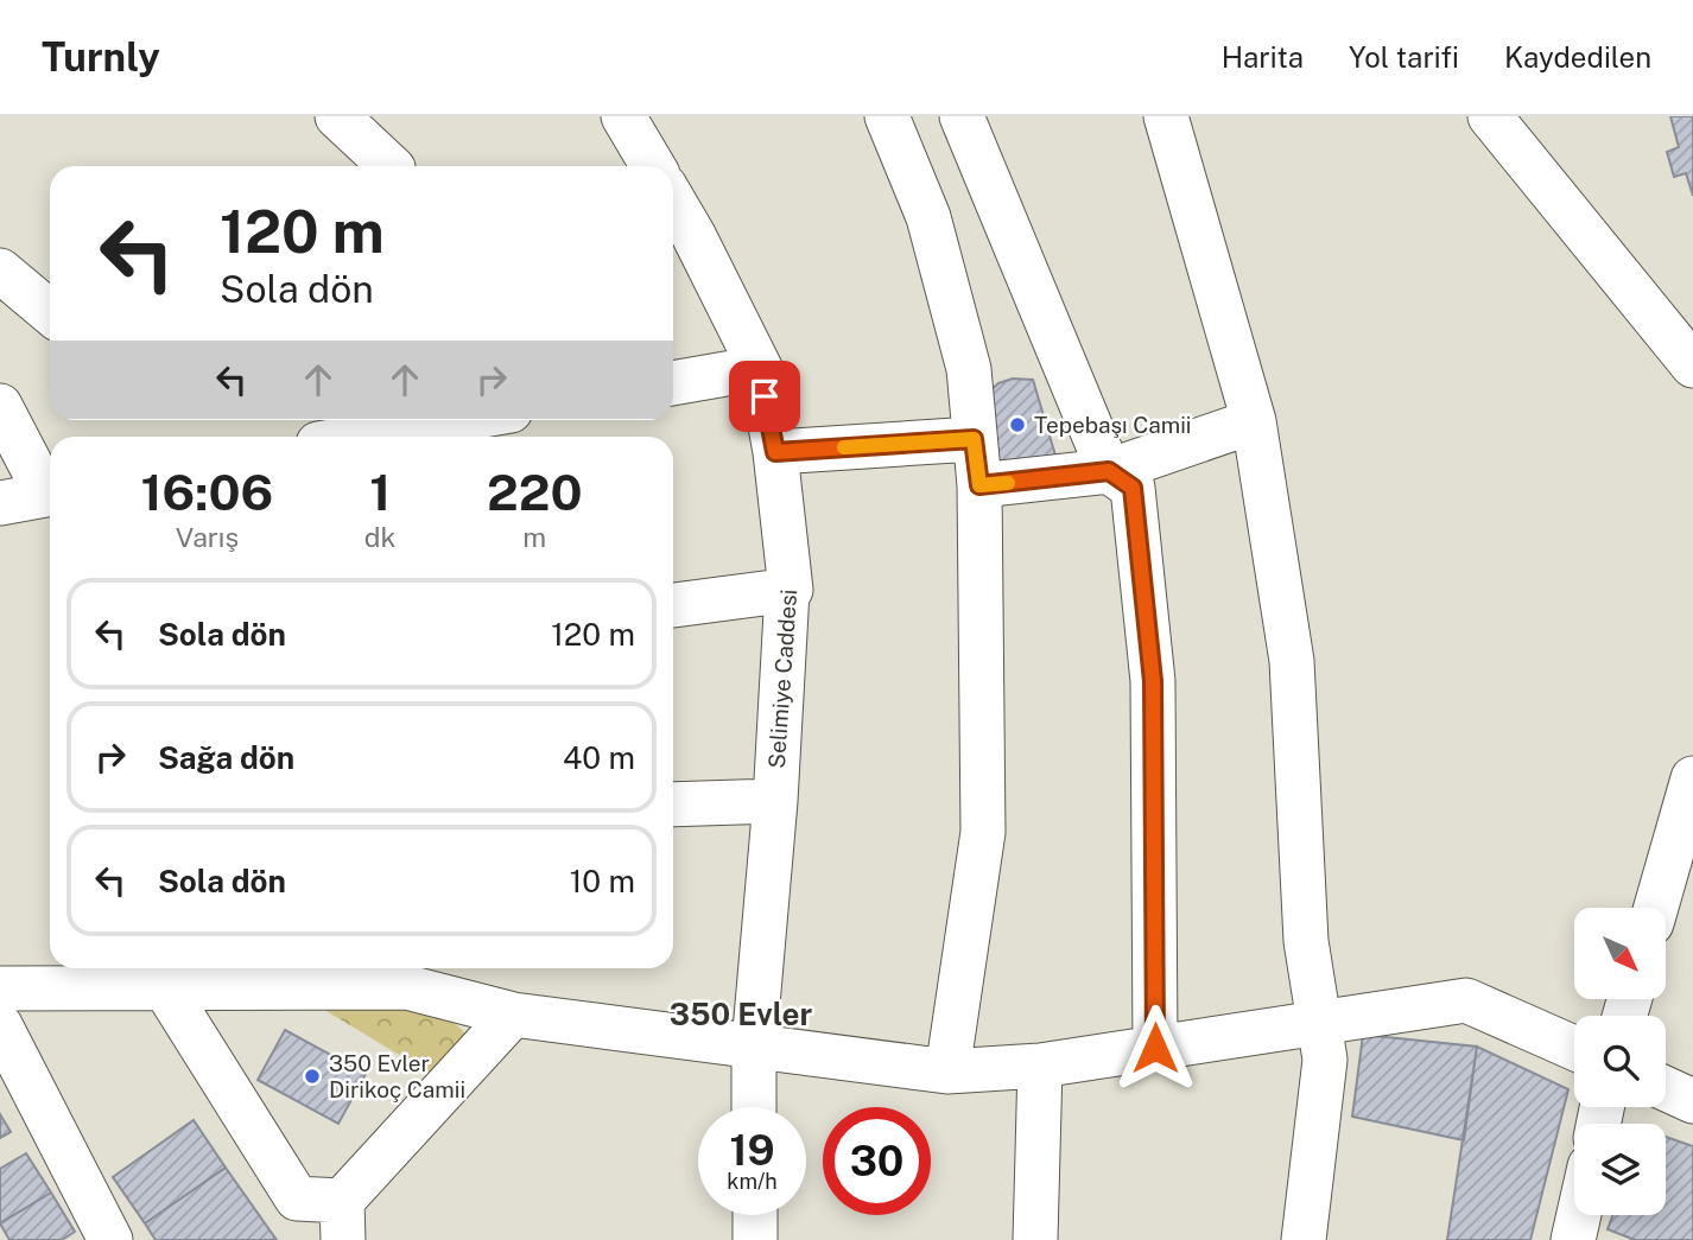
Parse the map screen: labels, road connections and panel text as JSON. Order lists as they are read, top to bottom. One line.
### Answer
{"streets":{"street":["Selimiye Caddesi"]},"districts":["350 Evler"],"places":["Tepebaşı Camii","350 Evler Dirikoç Camii"],"north":"bottom right","page":{"header":"Turnly","nav":["Harita","Yol tarifi","Kaydedilen"],"turn":["120 m","Sola dön"],"eta":["16:06","Varış","1","dk","220","m"],"list":[{"name":"Sola dön","value":"120 m"},{"name":"Sağa dön","value":"40 m"},{"name":"Sola dön","value":"10 m"}],"speed":"19 km/h","limit":"30"}}
